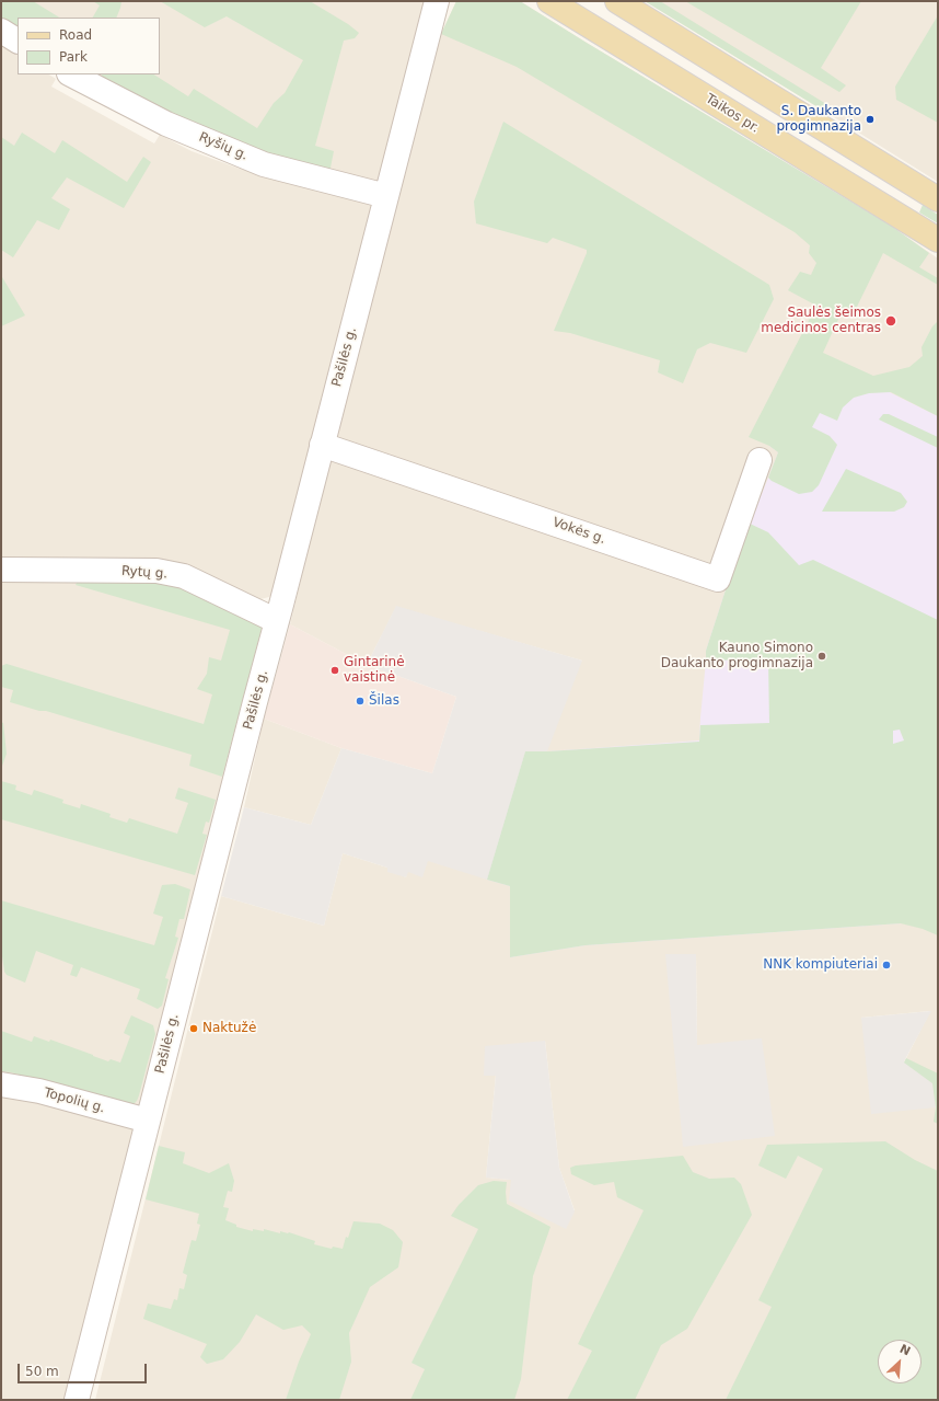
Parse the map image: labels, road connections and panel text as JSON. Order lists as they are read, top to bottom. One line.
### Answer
{"streets":{"main road":["Taikos pr."],"street":["Ryšių g.","Pašilės g.","Vokės g.","Rytų g.","Topolių g."]},"crossings":[["Ryšių g.","Pašilės g."],["Pašilės g.","Vokės g."],["Pašilės g.","Rytų g."],["Pašilės g.","Topolių g."]],"places":["S. Daukanto progimnazija","Saulės šeimos medicinos centras","Kauno Simono Daukanto progimnazija","Gintarinė vaistinė","Šilas","NNK kompiuteriai","Naktužė"],"legend":["Road","Park"],"scale_bar":"50 m","north":"top right"}
